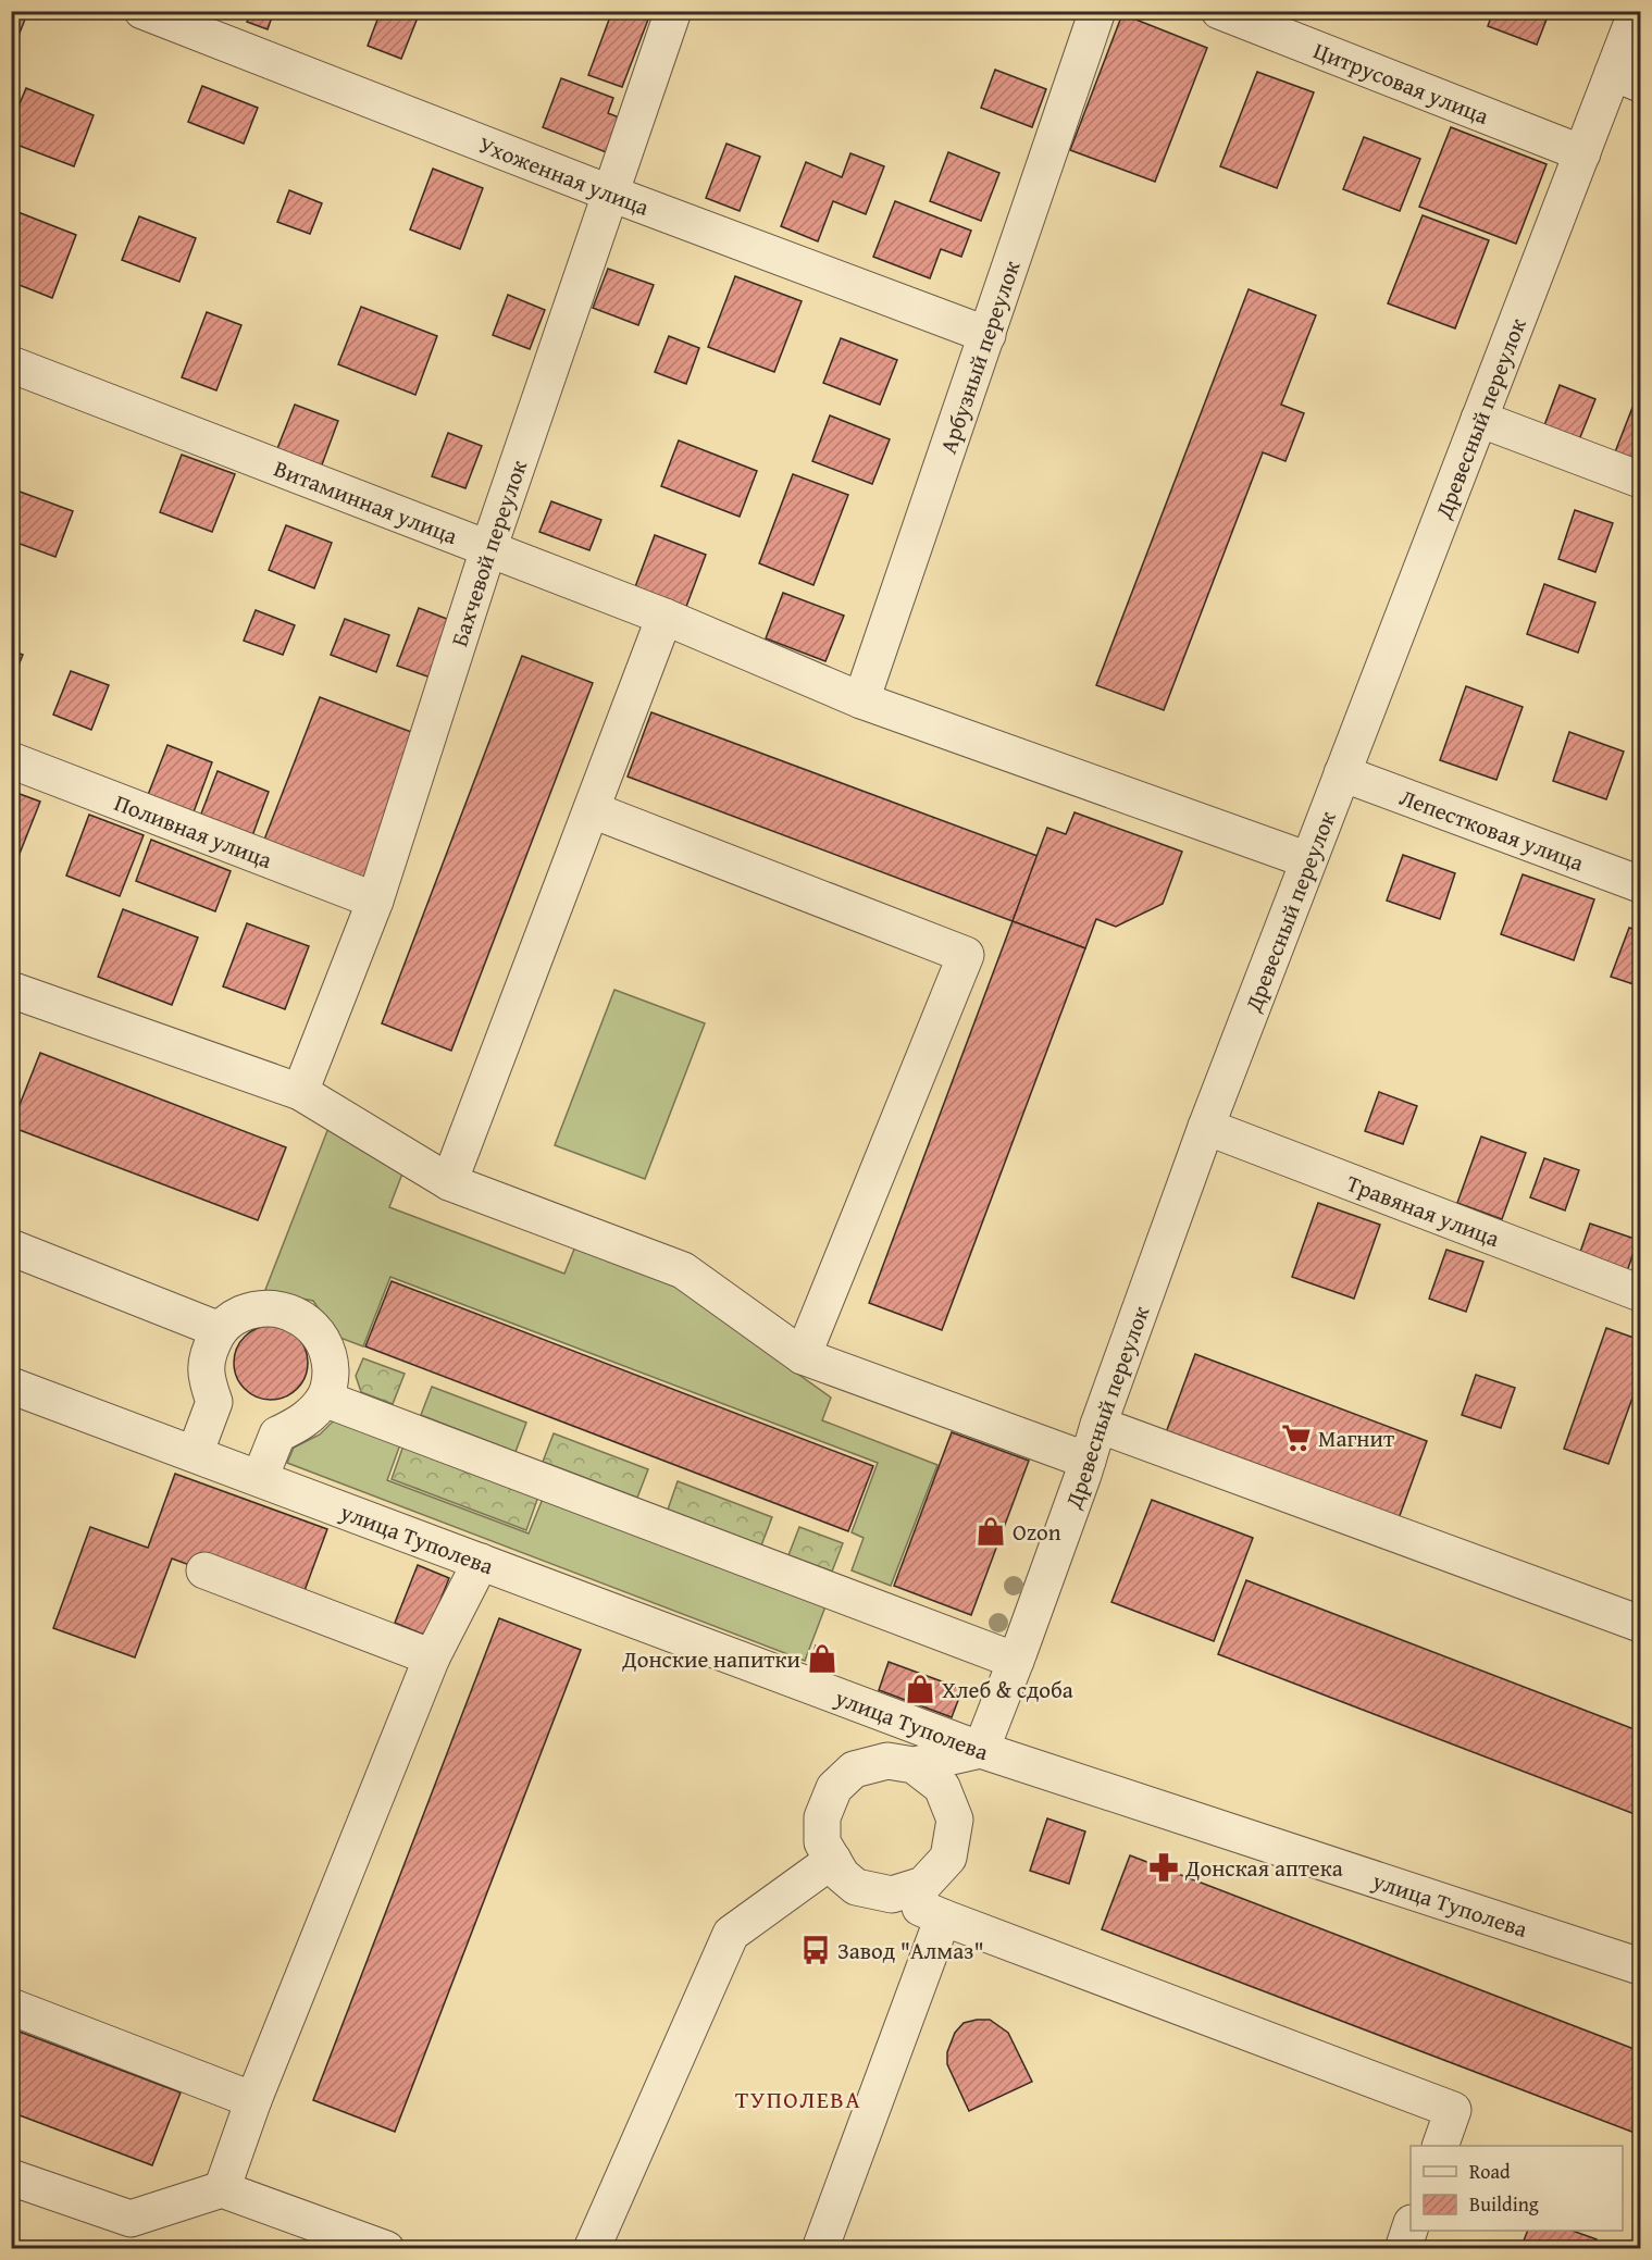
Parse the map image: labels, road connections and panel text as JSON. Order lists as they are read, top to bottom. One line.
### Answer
{"streets":{"street":["Цитрусовая улица","Ухоженная улица","Арбузный переулок","Древесный переулок","Витаминная улица","Бахчевой переулок","Лепестковая улица","Поливная улица","Травяная улица","улица Туполева"]},"crossings":[["Цитрусовая улица","Древесный переулок"],["Ухоженная улица","Арбузный переулок"],["Ухоженная улица","Бахчевой переулок"],["Арбузный переулок","Витаминная улица"],["Древесный переулок","Витаминная улица"],["Древесный переулок","Лепестковая улица"],["Древесный переулок","Травяная улица"],["Древесный переулок","улица Туполева"],["Витаминная улица","Бахчевой переулок"],["Бахчевой переулок","Поливная улица"]],"districts":["ТУПОЛЕВА"],"places":{"supermarket":["Магнит"],"shop":["Ozon","Донские напитки","Хлеб & сдоба"],"pharmacy":["Донская аптека"],"bus stop":["Завод \"Алмаз\""]},"legend":["Road","Building"]}
